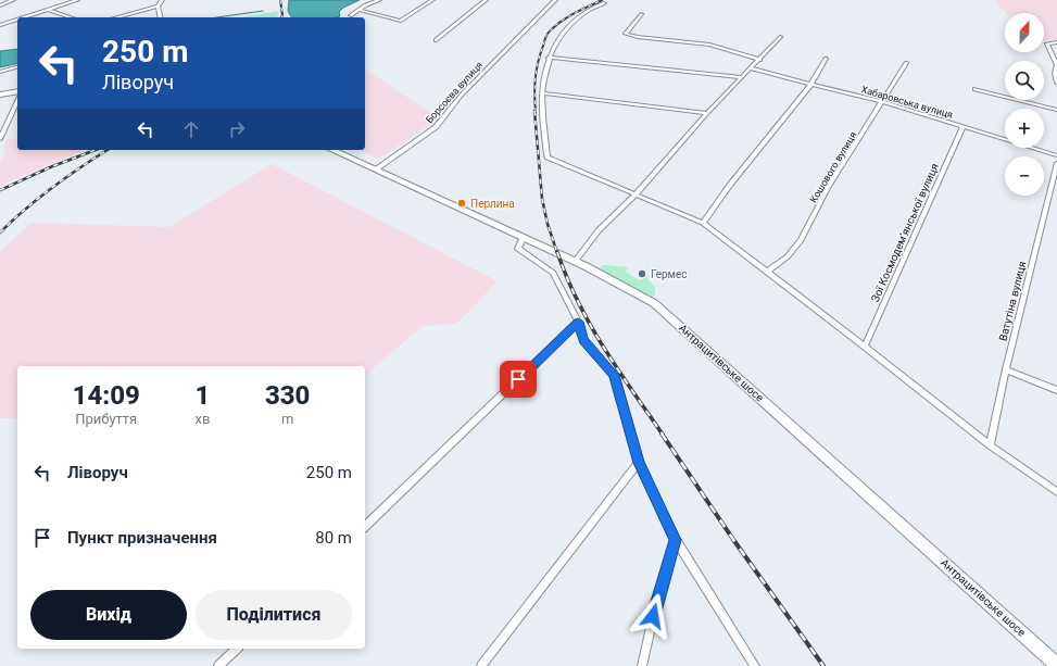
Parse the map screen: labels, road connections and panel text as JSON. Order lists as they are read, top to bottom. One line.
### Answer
{"streets":{"main road":["Антрацитівське шосе"],"street":["Борсоєва вулиця","Хабаровська вулиця","Кошового вулиця","Зої Космодем’янської вулиця","Ватутіна вулиця"]},"crossings":[["Борсоєва вулиця","Антрацитівське шосе"],["Хабаровська вулиця","Кошового вулиця"],["Хабаровська вулиця","Зої Космодем’янської вулиця"]],"places":["Перлина","Гермес"],"north":"top","page":{"map_buttons":["+","−"],"turn":["250 m","Ліворуч"],"eta":["14:09","Прибуття","1","хв","330","m"],"list":[{"name":"Ліворуч","value":"250 m"},{"name":"Пункт призначення","value":"80 m"}],"buttons":["Вихід","Поділитися"]}}
